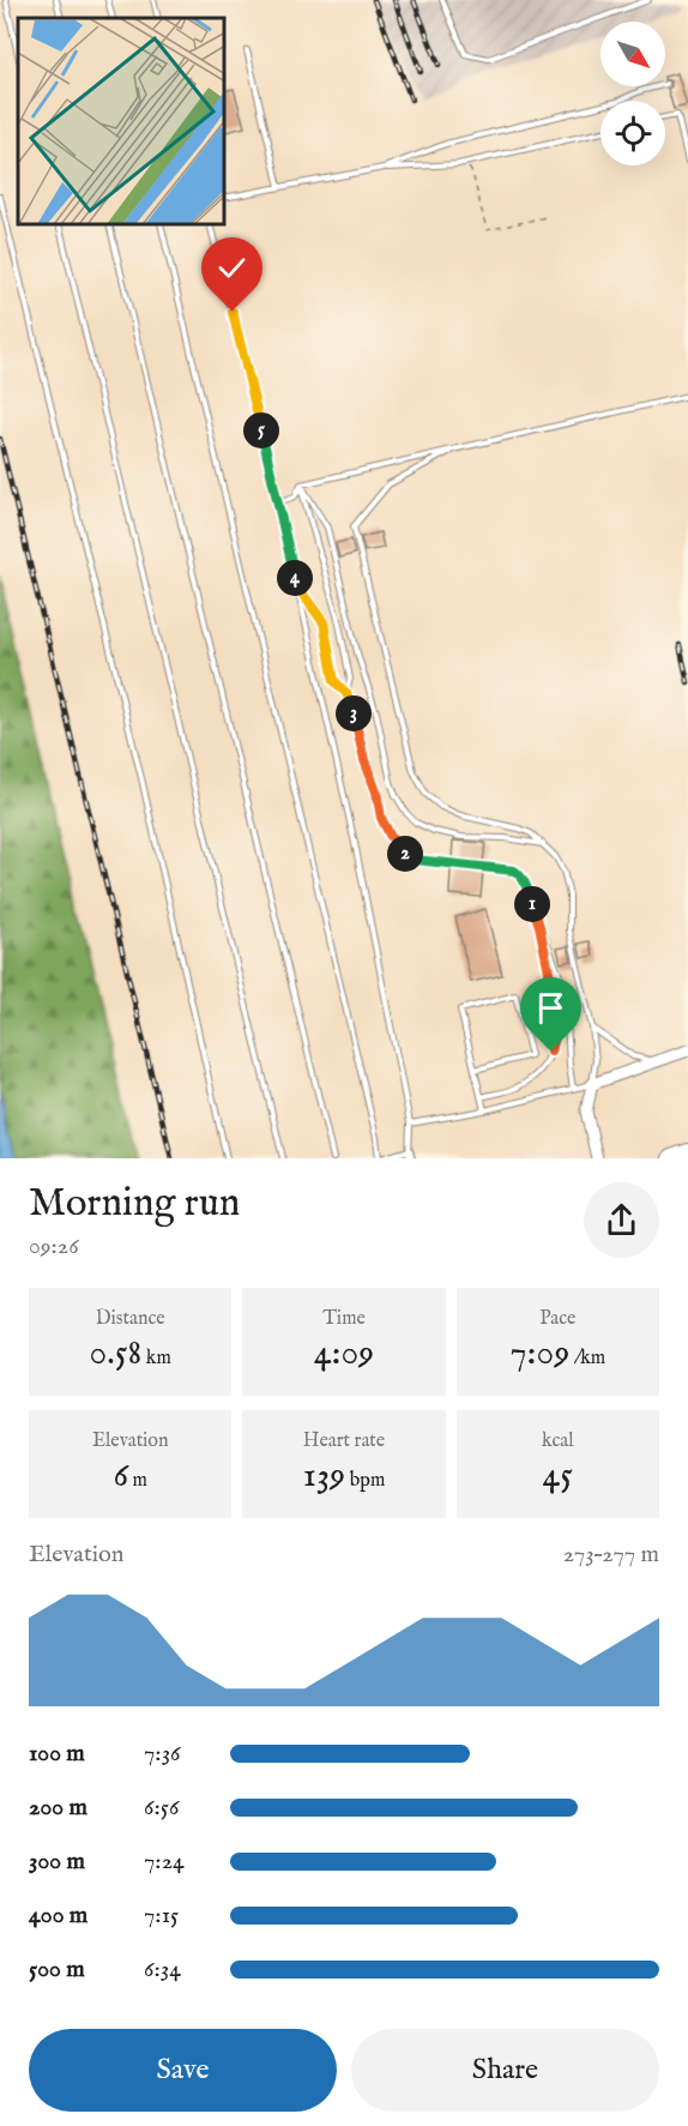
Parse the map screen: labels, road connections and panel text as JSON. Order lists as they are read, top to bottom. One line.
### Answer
{"north":"bottom right","page":{"pins":["5","4","3","2","1"],"heading":["Morning run","09:26"],"stats":[["Distance","0.58 km"],["Time","4:09"],["Pace","7:09 /km"],["Elevation","6 m"],["Heart rate","139 bpm"],["kcal","45"]],"chart":["Elevation","273–277 m"],"list":[{"name":"100 m","note":"7:36"},{"name":"200 m","note":"6:56"},{"name":"300 m","note":"7:24"},{"name":"400 m","note":"7:15"},{"name":"500 m","note":"6:34"}],"buttons":["Save","Share"]}}
